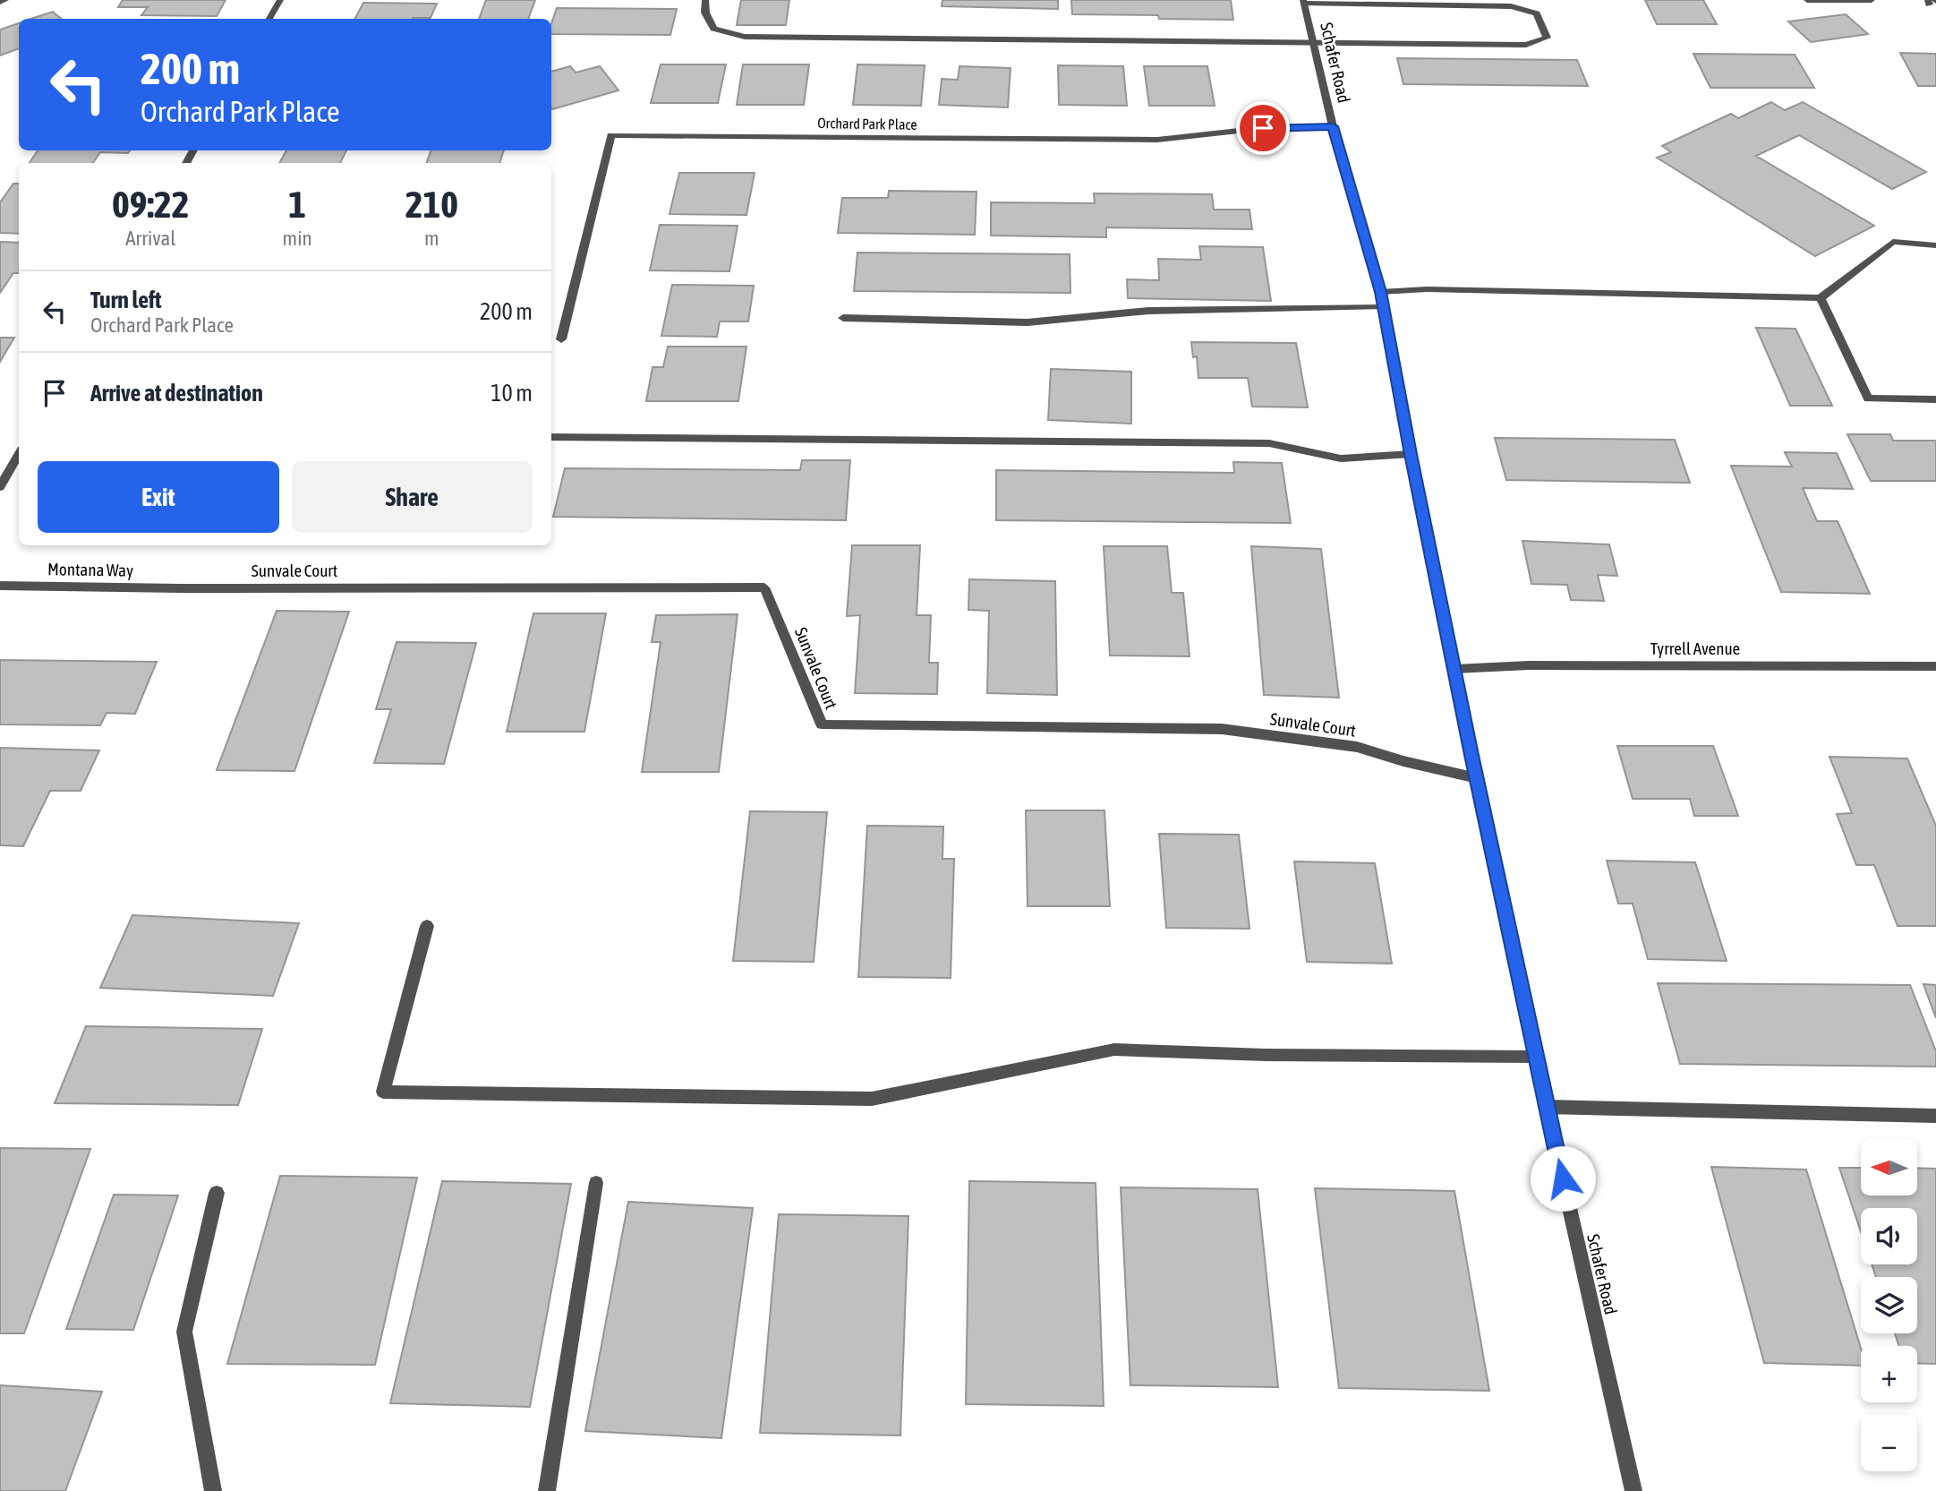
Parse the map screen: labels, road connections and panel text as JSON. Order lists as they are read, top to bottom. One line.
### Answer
{"streets":{"street":["Schafer Road","Orchard Park Place","Montana Way","Sunvale Court","Tyrrell Avenue"]},"crossings":[["Schafer Road","Orchard Park Place"],["Schafer Road","Sunvale Court"],["Schafer Road","Tyrrell Avenue"],["Montana Way","Sunvale Court"]],"north":"left","page":{"turn":["200 m","Orchard Park Place"],"eta":["09:22","Arrival","1","min","210","m"],"list":[{"name":"Turn left","note":"Orchard Park Place","value":"200 m"},{"name":"Arrive at destination","value":"10 m"}],"buttons":["Exit","Share"],"map_buttons":["+","−"]}}
